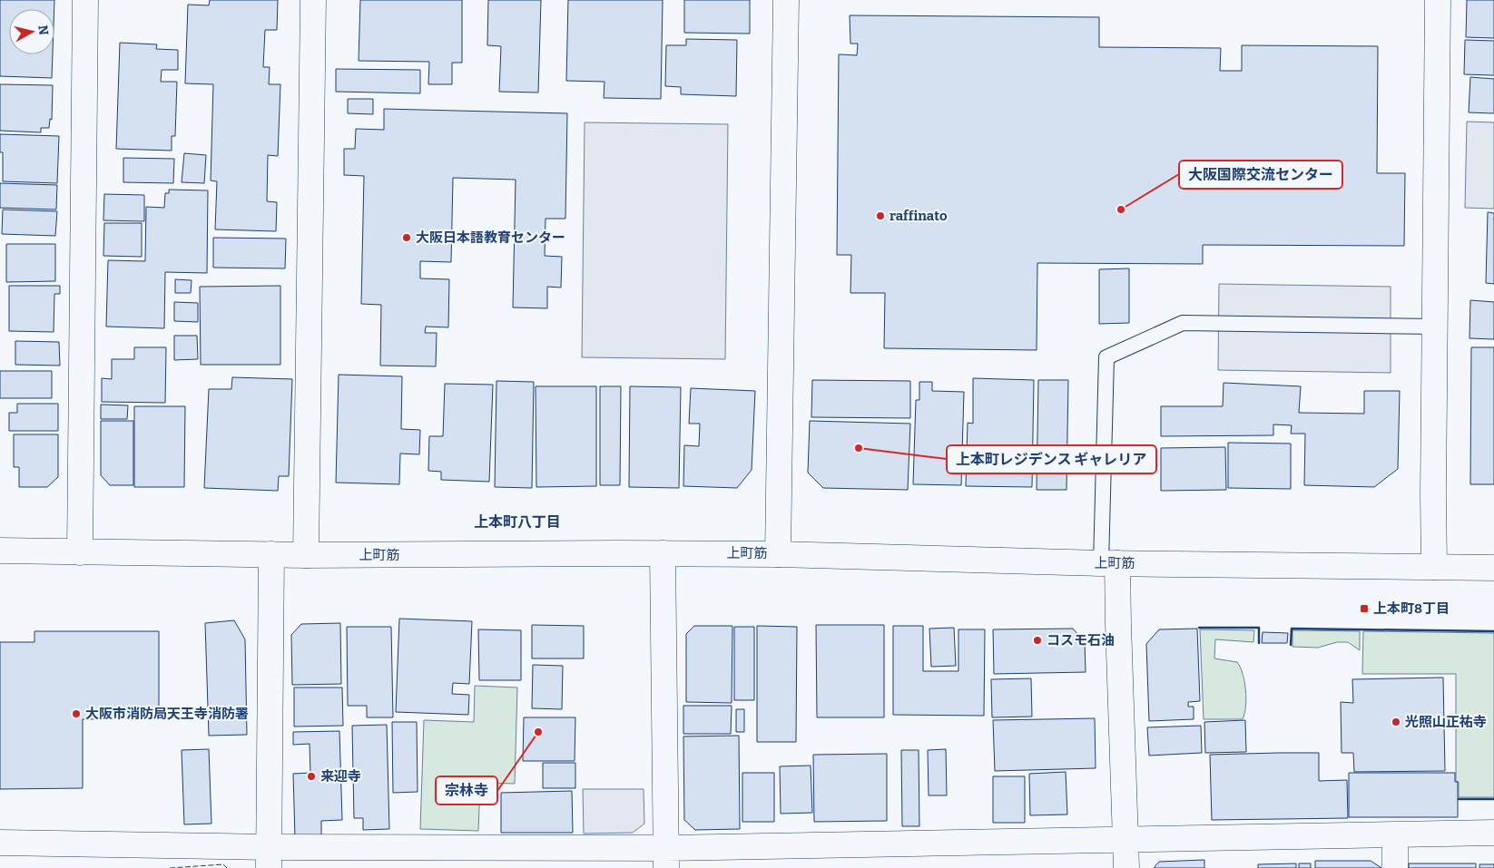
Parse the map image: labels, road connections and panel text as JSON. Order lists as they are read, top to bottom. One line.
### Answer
{"streets":{"street":["上町筋"]},"districts":["上本町八丁目"],"places":{"other":["大阪国際交流センター","raffinato","大阪日本語教育センター","上本町レジデンス ギャレリア","コスモ石油","大阪市消防局天王寺消防署","光照山正祐寺","宗林寺","来迎寺"],"transit":["上本町8丁目"]},"north":"right"}
